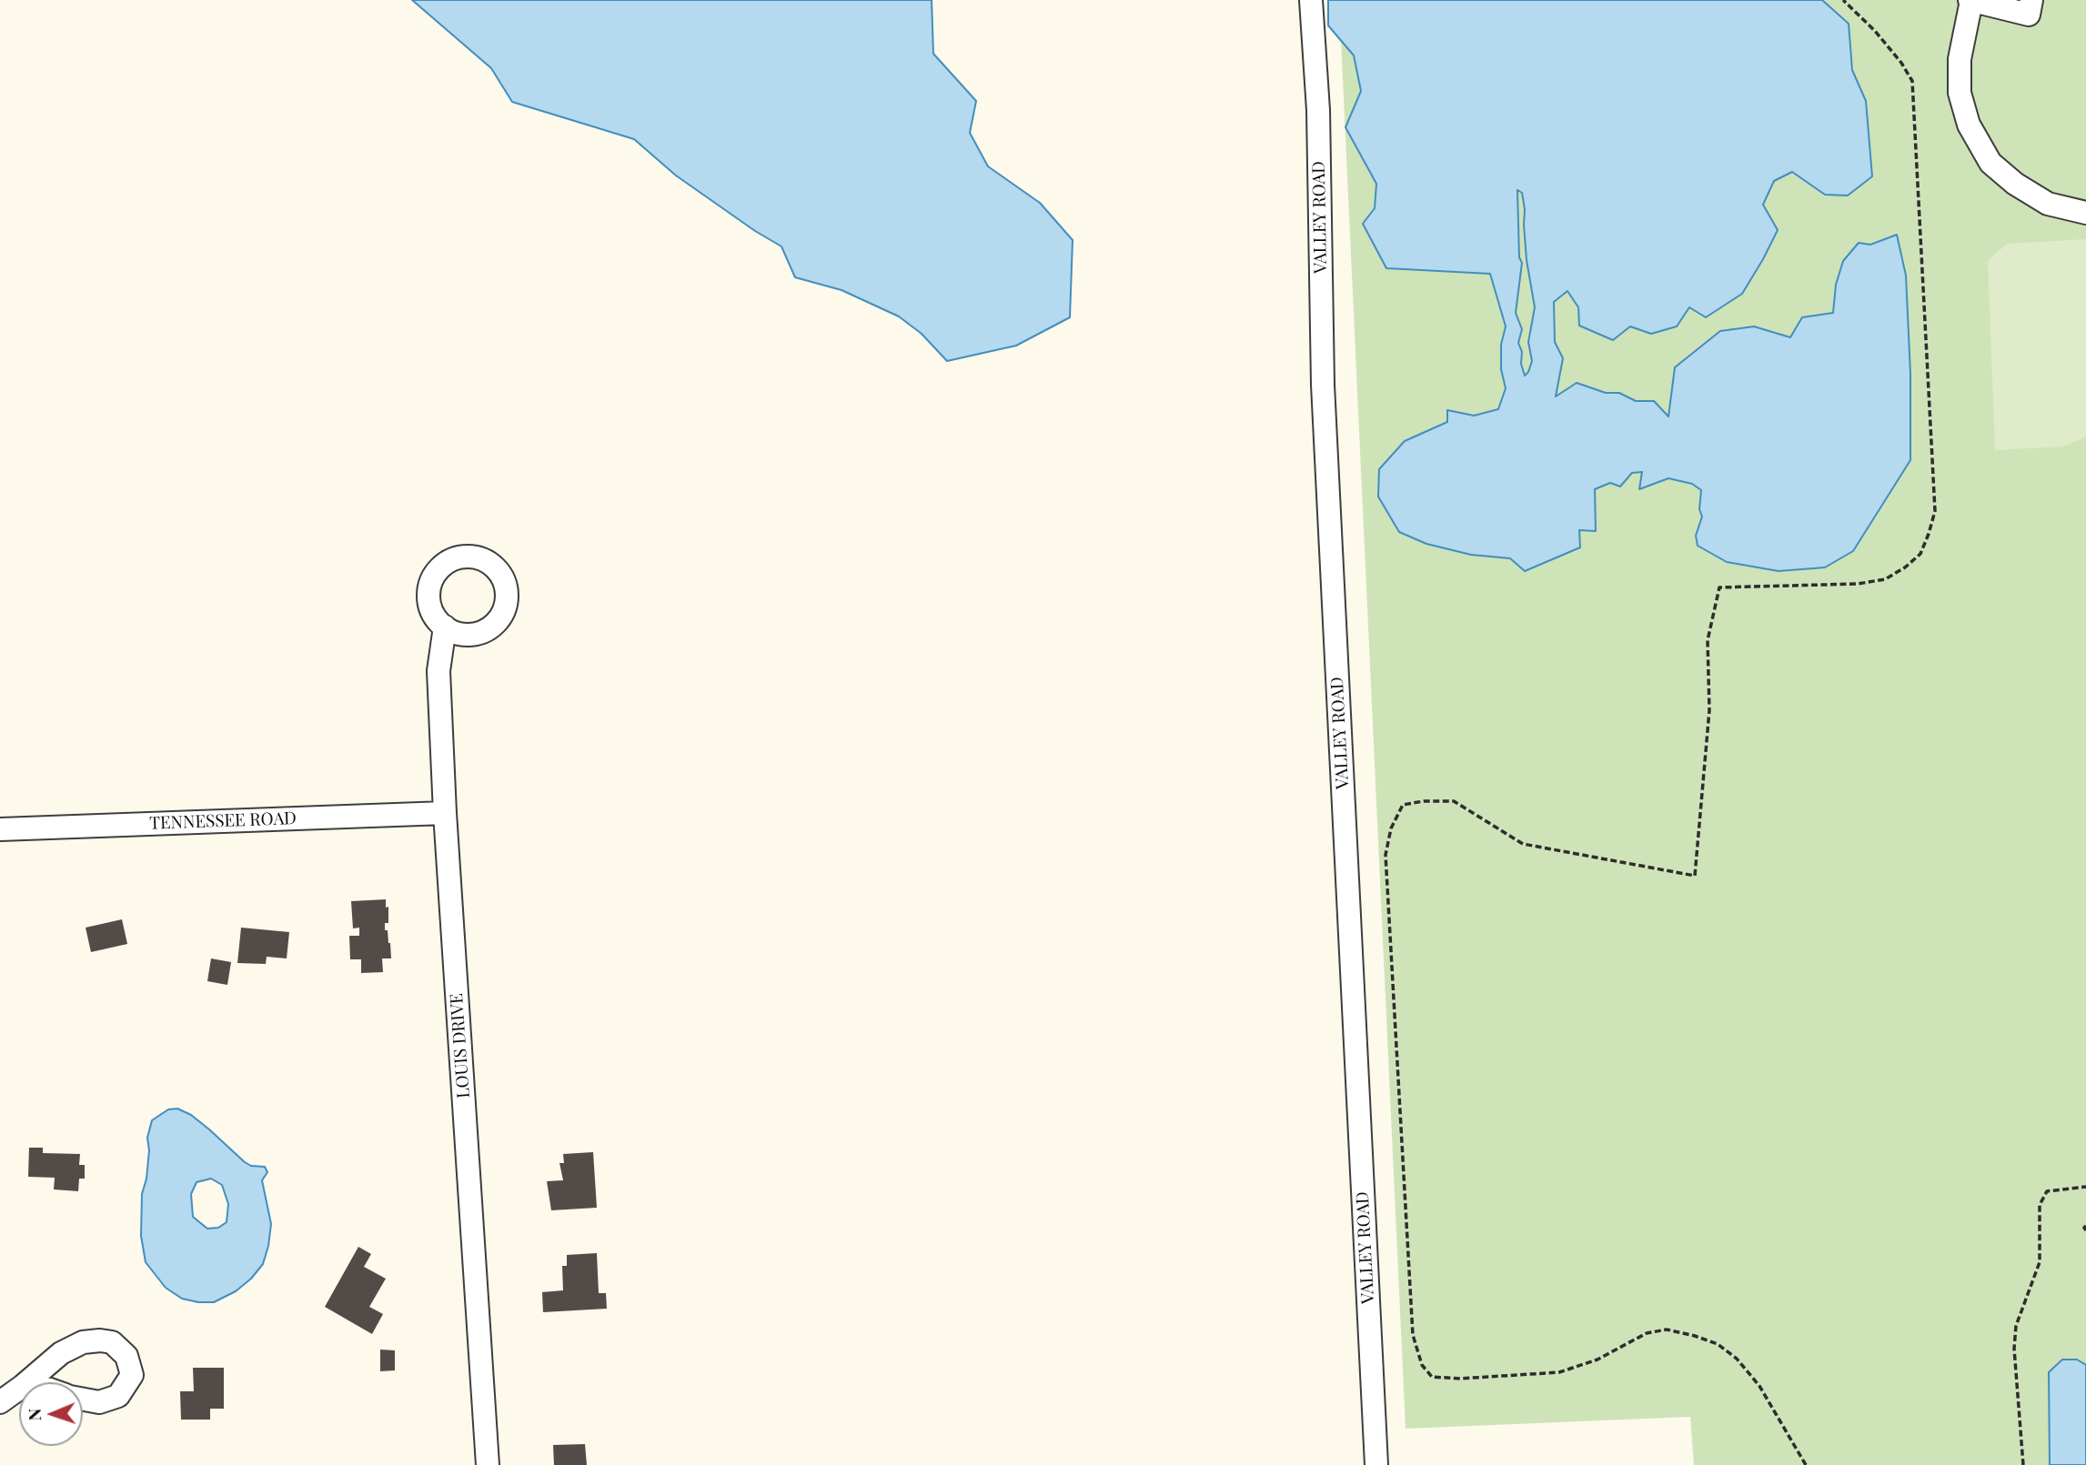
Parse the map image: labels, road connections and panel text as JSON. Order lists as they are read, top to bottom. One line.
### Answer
{"streets":{"street":["VALLEY ROAD","TENNESSEE ROAD","LOUIS DRIVE"]},"crossings":[["TENNESSEE ROAD","LOUIS DRIVE"]],"north":"left"}
